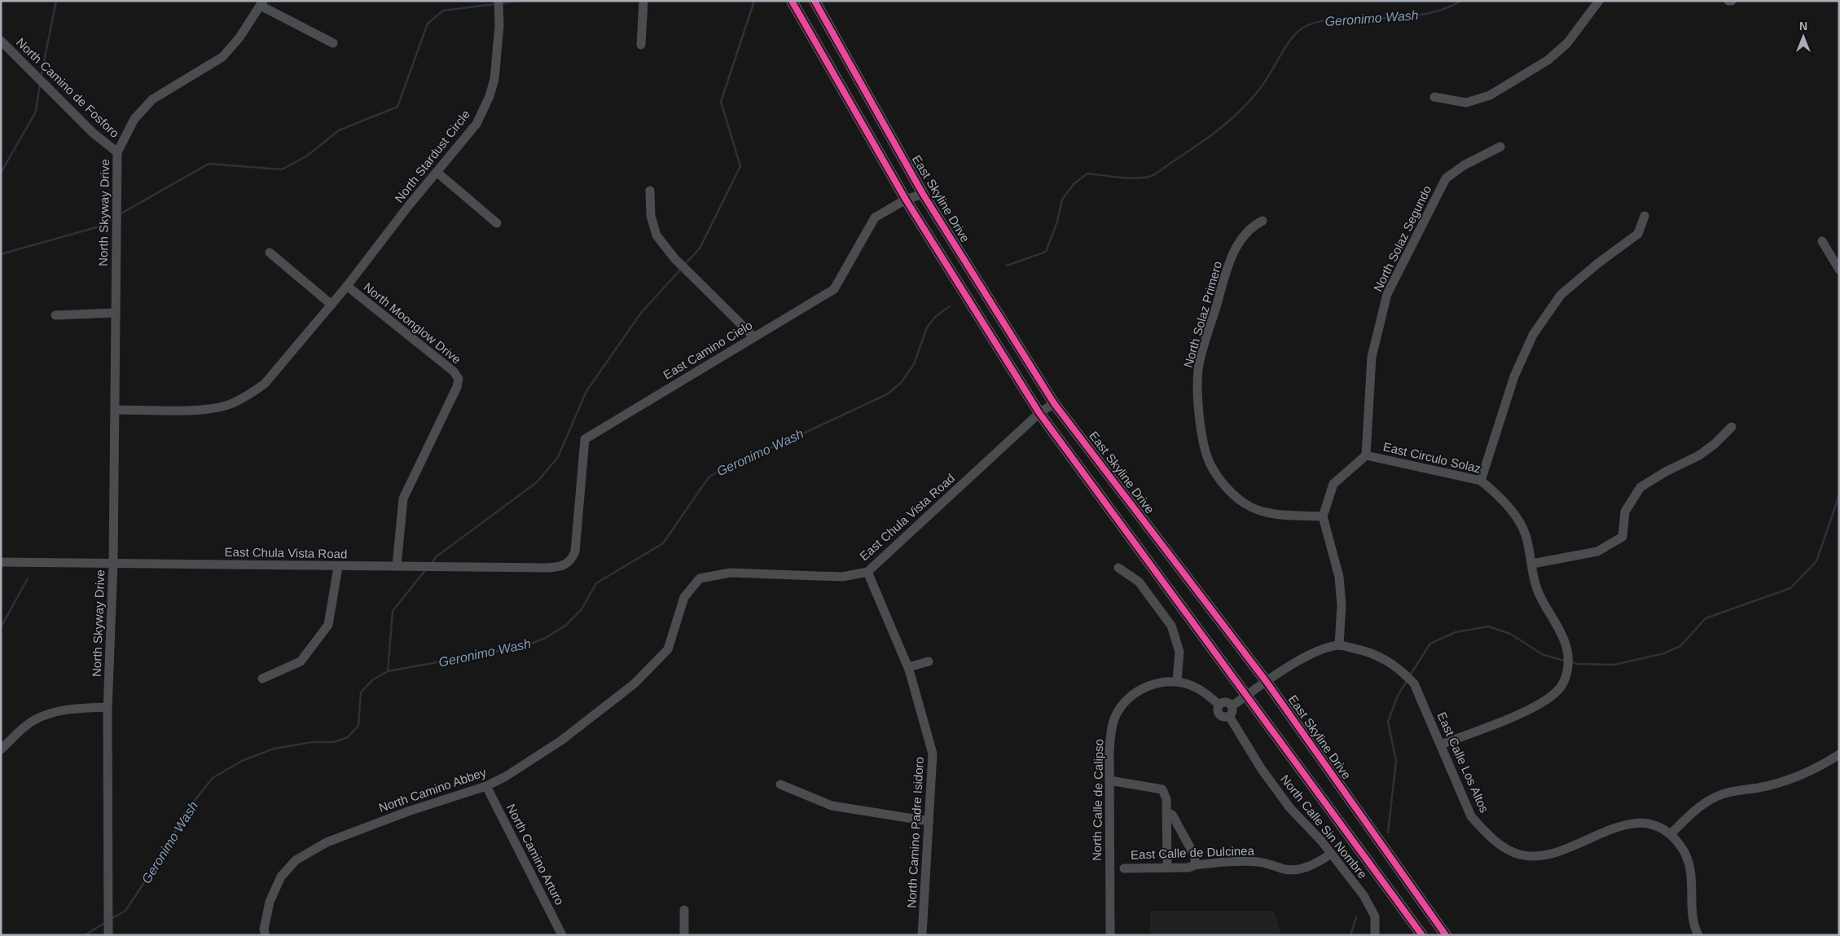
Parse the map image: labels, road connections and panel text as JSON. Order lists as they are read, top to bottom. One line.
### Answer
{"streets":{"main road":["East Skyline Drive"],"street":["North Camino de Fosforo","North Stardust Circle","North Skyway Drive","North Solaz Segundo","North Solaz Primero","North Moonglow Drive","East Camino Cielo","East Circulo Solaz","East Chula Vista Road","East Calle Los Altos","North Camino Abbey","North Calle de Calipso","North Calle Sin Nombre","North Camino Padre Isidoro","East Calle de Dulcinea","North Camino Arturo"]},"crossings":[["North Camino de Fosforo","North Skyway Drive"],["North Stardust Circle","North Skyway Drive"],["North Stardust Circle","North Moonglow Drive"],["East Skyline Drive","East Camino Cielo"],["East Skyline Drive","East Chula Vista Road"],["North Skyway Drive","East Chula Vista Road"],["North Solaz Segundo","East Circulo Solaz"],["North Solaz Primero","East Circulo Solaz"],["North Moonglow Drive","East Chula Vista Road"],["East Camino Cielo","East Chula Vista Road"],["East Circulo Solaz","East Calle Los Altos"],["East Chula Vista Road","North Camino Abbey"],["East Chula Vista Road","North Camino Padre Isidoro"],["North Camino Abbey","North Camino Arturo"],["North Calle de Calipso","North Calle Sin Nombre"],["North Calle Sin Nombre","East Calle de Dulcinea"]],"water":["Geronimo Wash"],"north":"top"}
